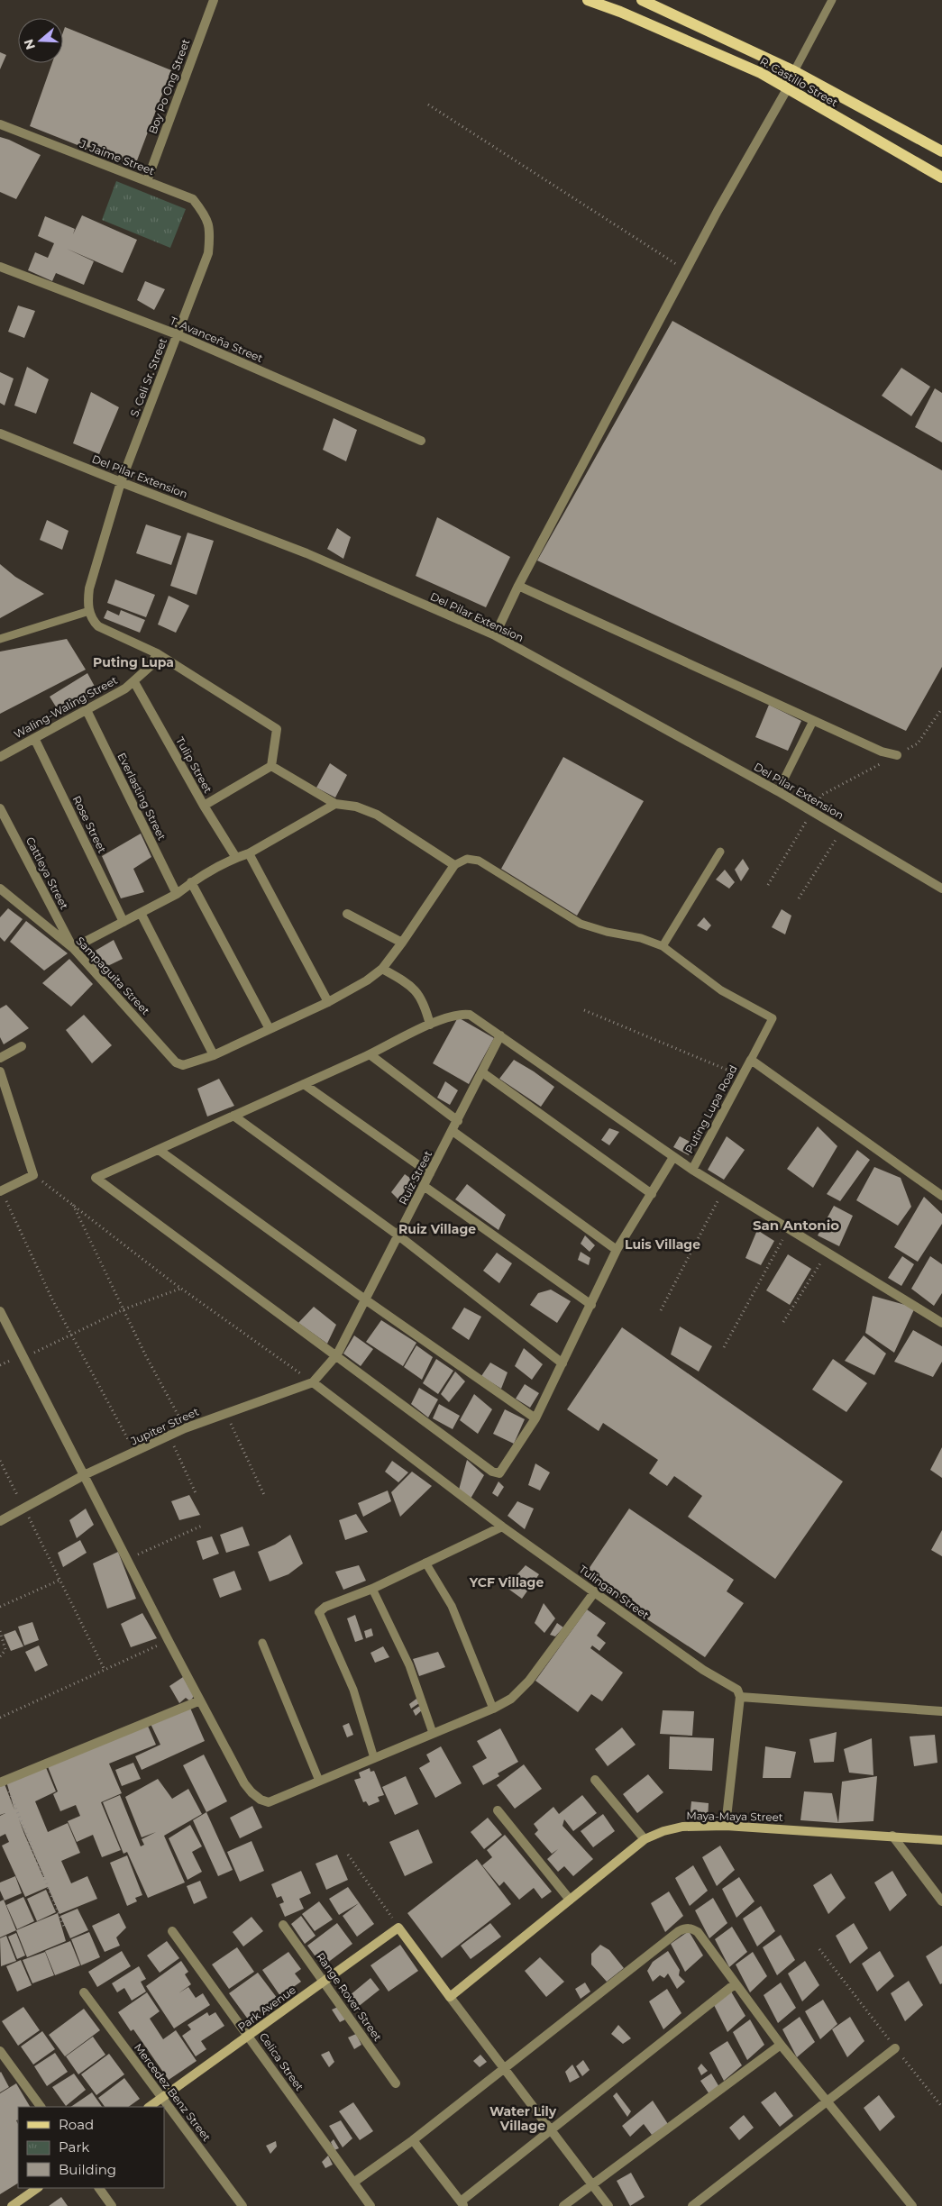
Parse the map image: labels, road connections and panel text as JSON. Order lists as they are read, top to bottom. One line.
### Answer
{"streets":{"main road":["R. Castillo Street"],"street":["Boy Po Ong Street","J. Jaime Street","T. Avanceña Street","S. Celi Sr. Street","Del Pilar Extension","Waling-Waling Street","Tulip Street","Everlasting Street","Rose Street","Cattleya Street","Sampaguita Street","Puting Lupa Road","Ruiz Street","Jupiter Street","Tulingan Street","Maya-Maya Street","Range Rover Street","Park Avenue","Celica Street","Mercedez Benz Street"]},"crossings":[["Boy Po Ong Street","J. Jaime Street"],["J. Jaime Street","S. Celi Sr. Street"],["T. Avanceña Street","S. Celi Sr. Street"],["S. Celi Sr. Street","Del Pilar Extension"],["Waling-Waling Street","Tulip Street"],["Waling-Waling Street","Everlasting Street"],["Waling-Waling Street","Rose Street"],["Cattleya Street","Sampaguita Street"],["Ruiz Street","Jupiter Street"],["Jupiter Street","Tulingan Street"],["Range Rover Street","Park Avenue"],["Park Avenue","Celica Street"],["Park Avenue","Mercedez Benz Street"]],"districts":["Puting Lupa","San Antonio","Ruiz Village","Luis Village","YCF Village","Water Lily Village"],"legend":["Road","Park","Building"],"north":"left"}
